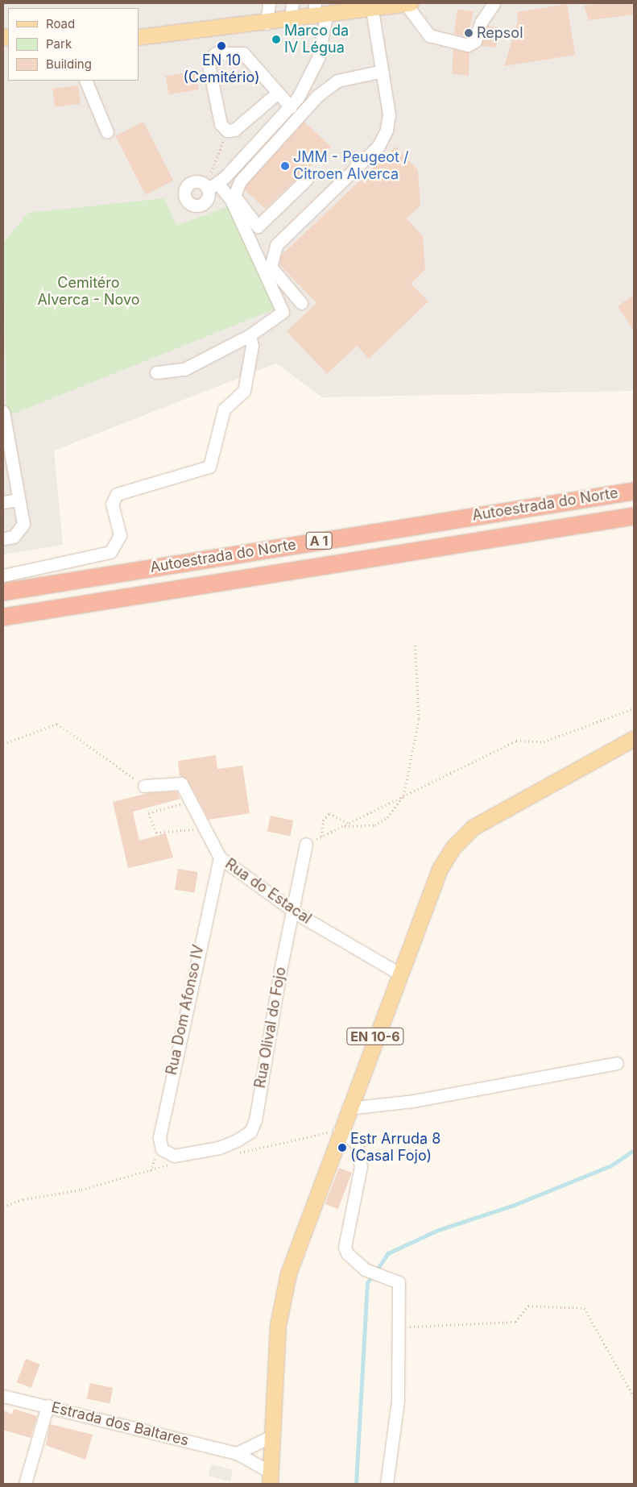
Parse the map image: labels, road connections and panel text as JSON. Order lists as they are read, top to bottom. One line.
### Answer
{"streets":{"highway":["Autoestrada do Norte","A 1"],"main road":["EN 10-6"],"street":["Rua do Estacal","Rua Dom Afonso IV","Rua Olival do Fojo","Estrada dos Baltares"]},"crossings":[["Rua do Estacal","Rua Dom Afonso IV"],["Rua do Estacal","Rua Olival do Fojo"],["Rua do Estacal","EN 10-6"],["Rua Dom Afonso IV","Rua Olival do Fojo"],["EN 10-6","Estrada dos Baltares"]],"parks":["Cemitéro Alverca - Novo"],"places":["Repsol","Marco da IV Légua","EN 10 (Cemitério)","JMM - Peugeot / Citroen Alverca","Estr Arruda 8 (Casal Fojo)"],"legend":["Road","Park","Building"]}
